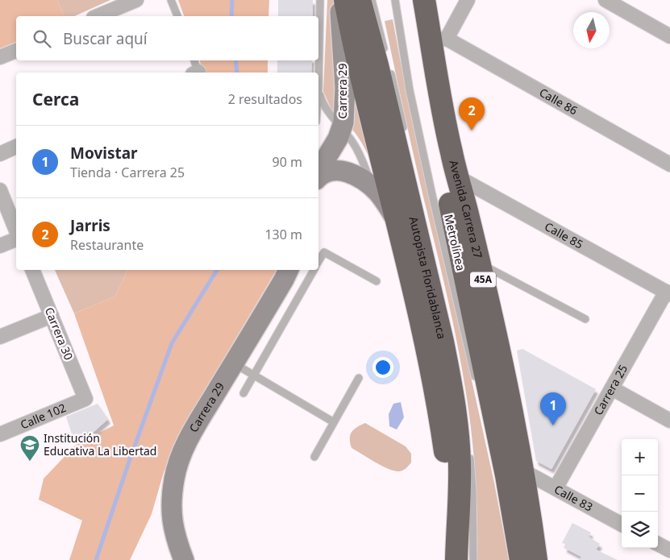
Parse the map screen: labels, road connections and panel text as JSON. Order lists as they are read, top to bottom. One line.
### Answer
{"streets":{"highway":["Avenida Carrera 27","Autopista Floridablanca","45A"],"street":["Carrera 29","Calle 86","Calle 85","Carrera 30","Carrera 25","Calle 102","Calle 83"],"lane":["Metrolínea"]},"crossings":[["Calle 86","Avenida Carrera 27"],["Avenida Carrera 27","Calle 85"],["Avenida Carrera 27","Calle 83"],["Calle 85","Carrera 25"],["Carrera 30","Calle 102"],["Carrera 25","Calle 83"]],"places":{"school or university":["Institución Educativa La Libertad"]},"north":"bottom","page":{"search":"Buscar aquí","heading":["Cerca","2 resultados"],"pins":["2","1"],"list":[{"mark":"1","name":"Movistar","note":"Tienda · Carrera 25","value":"90 m"},{"mark":"2","name":"Jarris","note":"Restaurante","value":"130 m"}],"map_buttons":["+","−"]}}
